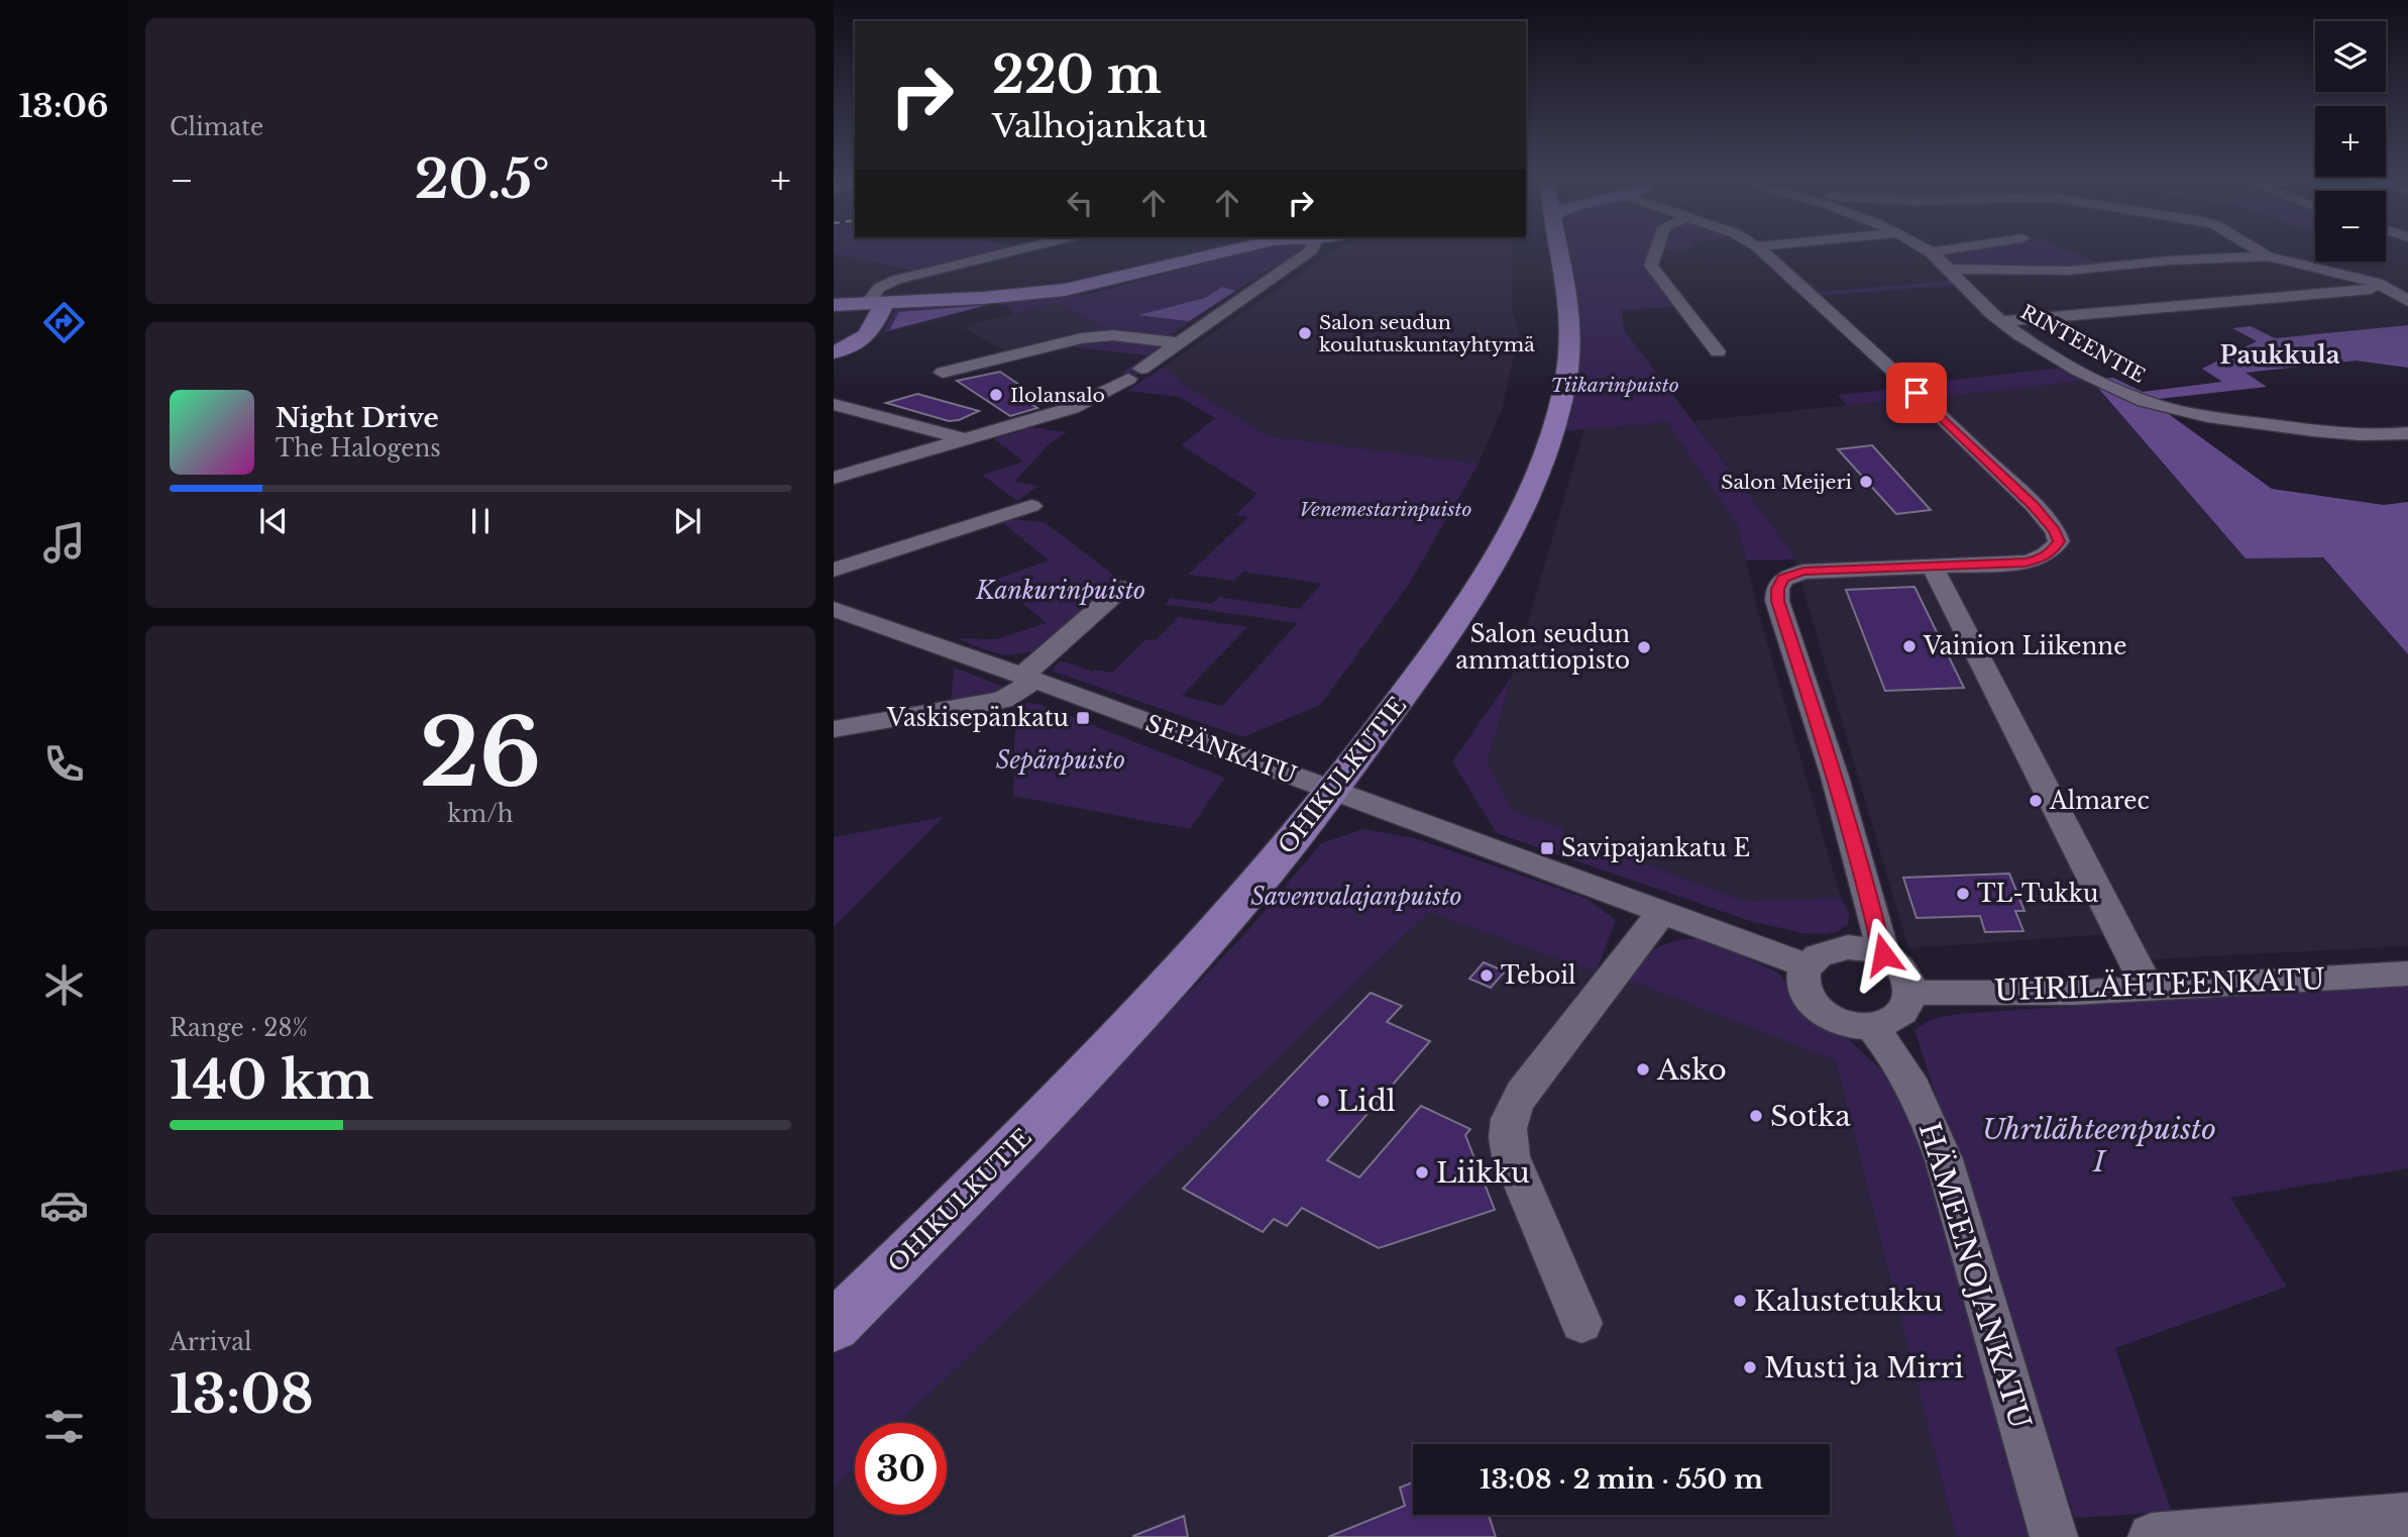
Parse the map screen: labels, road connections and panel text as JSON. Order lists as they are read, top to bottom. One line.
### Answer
{"streets":{"main road":["OHIKULKUTIE"],"street":["RINTEENTIE","SEPÄNKATU","UHRILÄHTEENKATU","HÄMEENOJANKATU"]},"crossings":[["SEPÄNKATU","OHIKULKUTIE"],["SEPÄNKATU","UHRILÄHTEENKATU"],["SEPÄNKATU","HÄMEENOJANKATU"],["UHRILÄHTEENKATU","HÄMEENOJANKATU"]],"districts":["Paukkula"],"parks":["Tiikarinpuisto","Venemestarinpuisto","Kankurinpuisto","Sepänpuisto","Savenvalajanpuisto","Uhrilähteenpuisto I"],"places":{"other":["Salon seudun koulutuskuntayhtymä","Ilolansalo","Salon Meijeri","Vainion Liikenne","Salon seudun ammattiopisto","Almarec","TL-Tukku","Teboil","Asko","Lidl","Sotka","Liikku","Kalustetukku","Musti ja Mirri"],"transit":["Vaskisepänkatu","Savipajankatu E"]},"page":{"tabs":"13:06","tile":["Climate",["26","km/h"],["Range · 28%","140 km"],["Arrival","13:08"]],"map_buttons":["+","−"],"turn":["220 m","Valhojankatu"],"heat":["−","20.5°","+"],"song":["Night Drive","The Halogens"],"limit":"30","trip":"13:08 · 2 min · 550 m"}}
